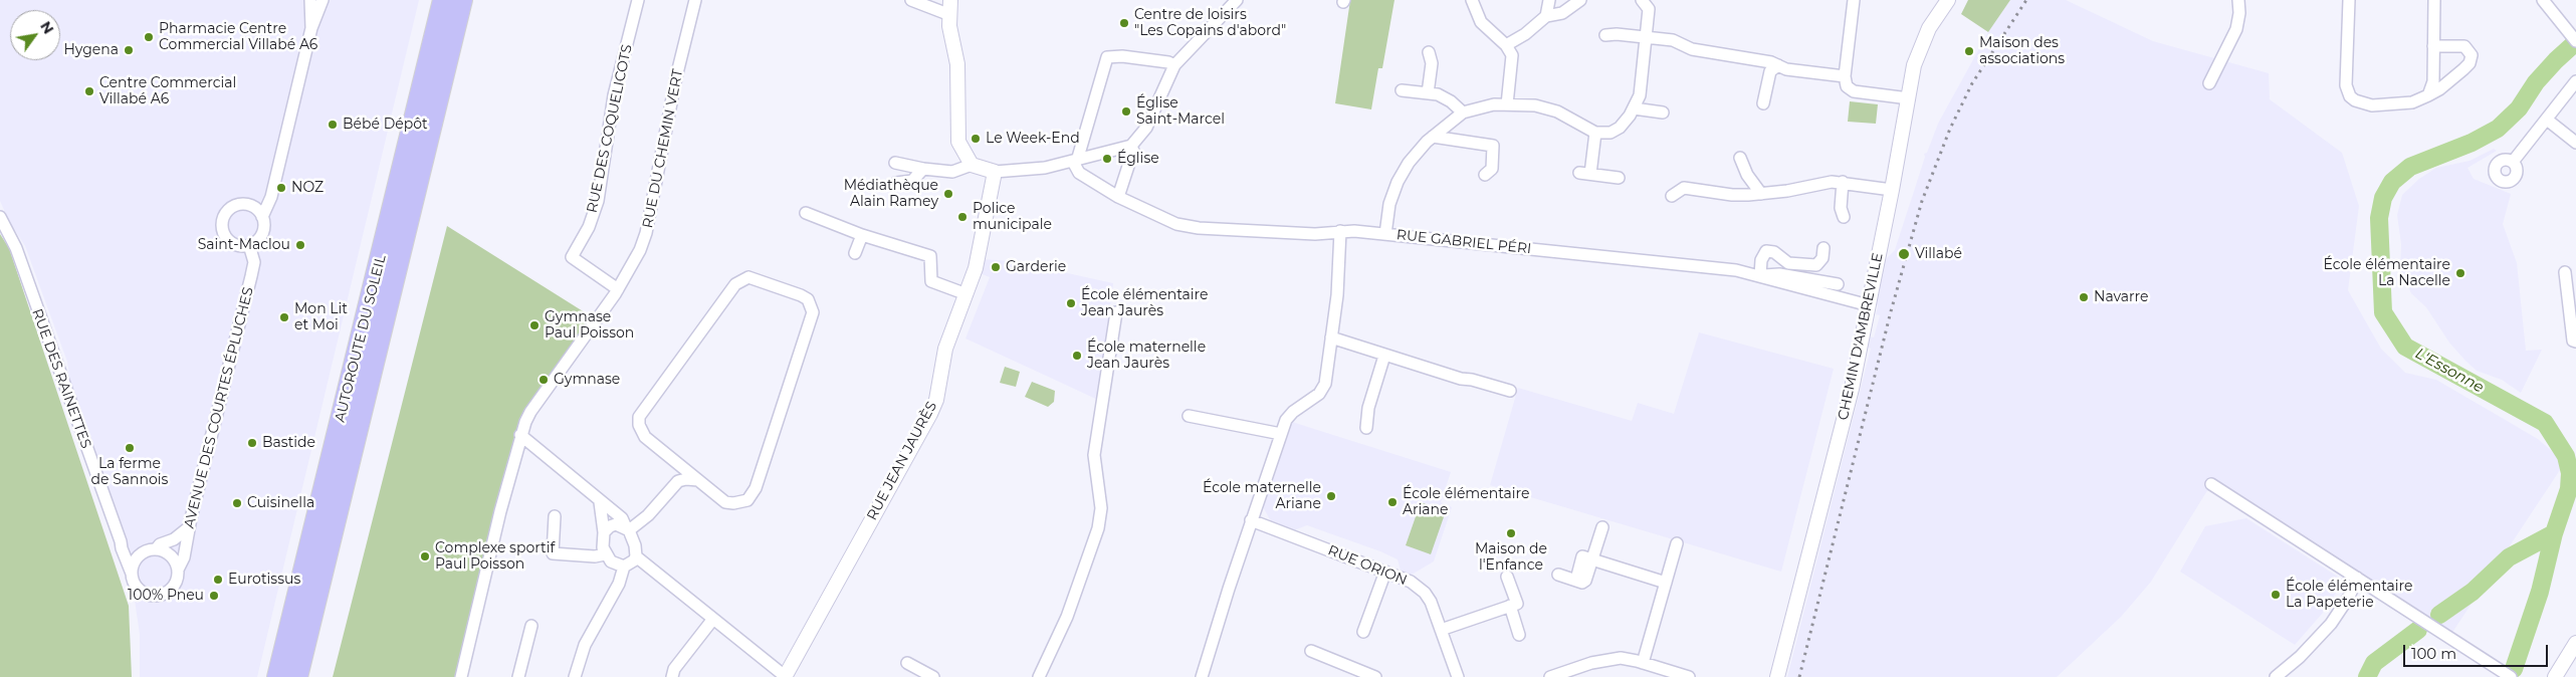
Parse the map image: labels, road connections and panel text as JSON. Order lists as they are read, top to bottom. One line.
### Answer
{"streets":{"highway":["AUTOROUTE DU SOLEIL"],"street":["RUE DES COQUELICOTS","RUE DU CHEMIN VERT","RUE GABRIEL PÉRI","CHEMIN D'AMBREVILLE","RUE DES RAINETTES","AVENUE DES COURTES ÉPLUCHES","RUE JEAN JAURÈS","RUE ORION"]},"crossings":[["RUE DES COQUELICOTS","RUE DU CHEMIN VERT"],["RUE GABRIEL PÉRI","CHEMIN D'AMBREVILLE"],["RUE DES RAINETTES","AVENUE DES COURTES ÉPLUCHES"]],"water":["L'Essonne"],"places":["Centre de loisirs \"Les Copains d'abord\"","Pharmacie Centre Commercial Villabé A6","Hygena","Maison des associations","Centre Commercial Villabé A6","Église Saint-Marcel","Bébé Dépôt","Le Week-End","Église","NOZ","Médiathèque Alain Ramey","Police municipale","Saint-Maclou","Villabé","Garderie","École élémentaire La Nacelle","Navarre","École élémentaire Jean Jaurès","Mon Lit et Moi","Gymnase Paul Poisson","École maternelle Jean Jaurès","Gymnase","Bastide","La ferme de Sannois","École maternelle Ariane","École élémentaire Ariane","Cuisinella","Maison de l'Enfance","Complexe sportif Paul Poisson","Eurotissus","École élémentaire La Papeterie","100% Pneu"],"scale_bar":"100 m","north":"top right"}
